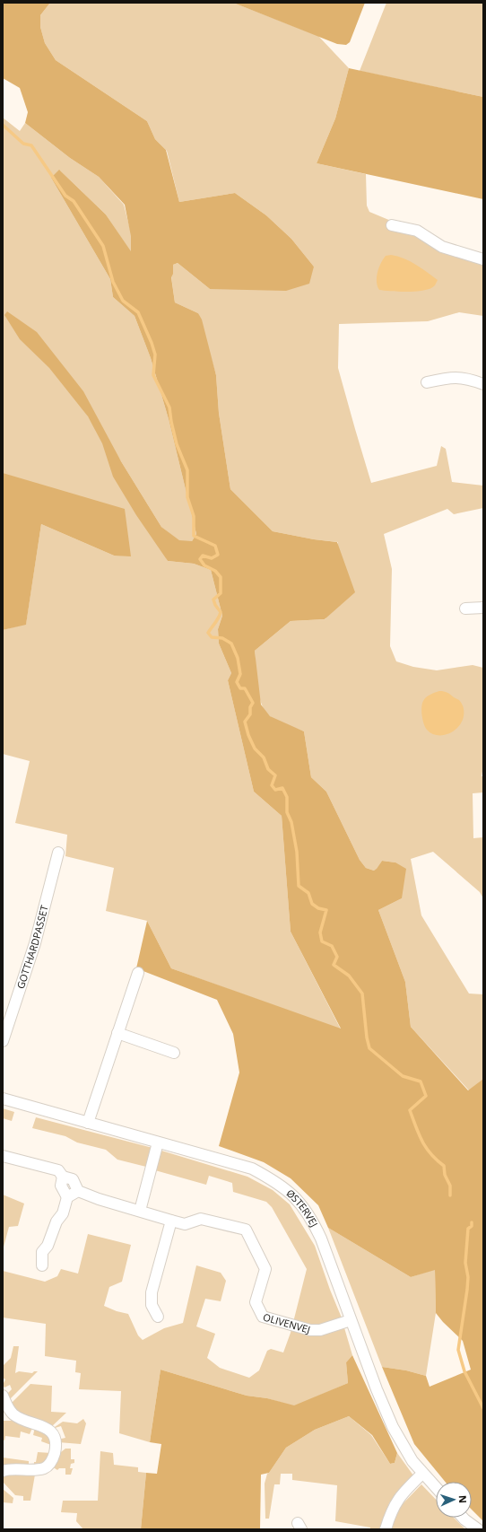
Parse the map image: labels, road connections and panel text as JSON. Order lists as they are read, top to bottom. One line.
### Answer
{"streets":{"street":["GOTTHARDPASSET","ØSTERVEJ","OLIVENVEJ"]},"crossings":[["ØSTERVEJ","OLIVENVEJ"]],"north":"right"}
